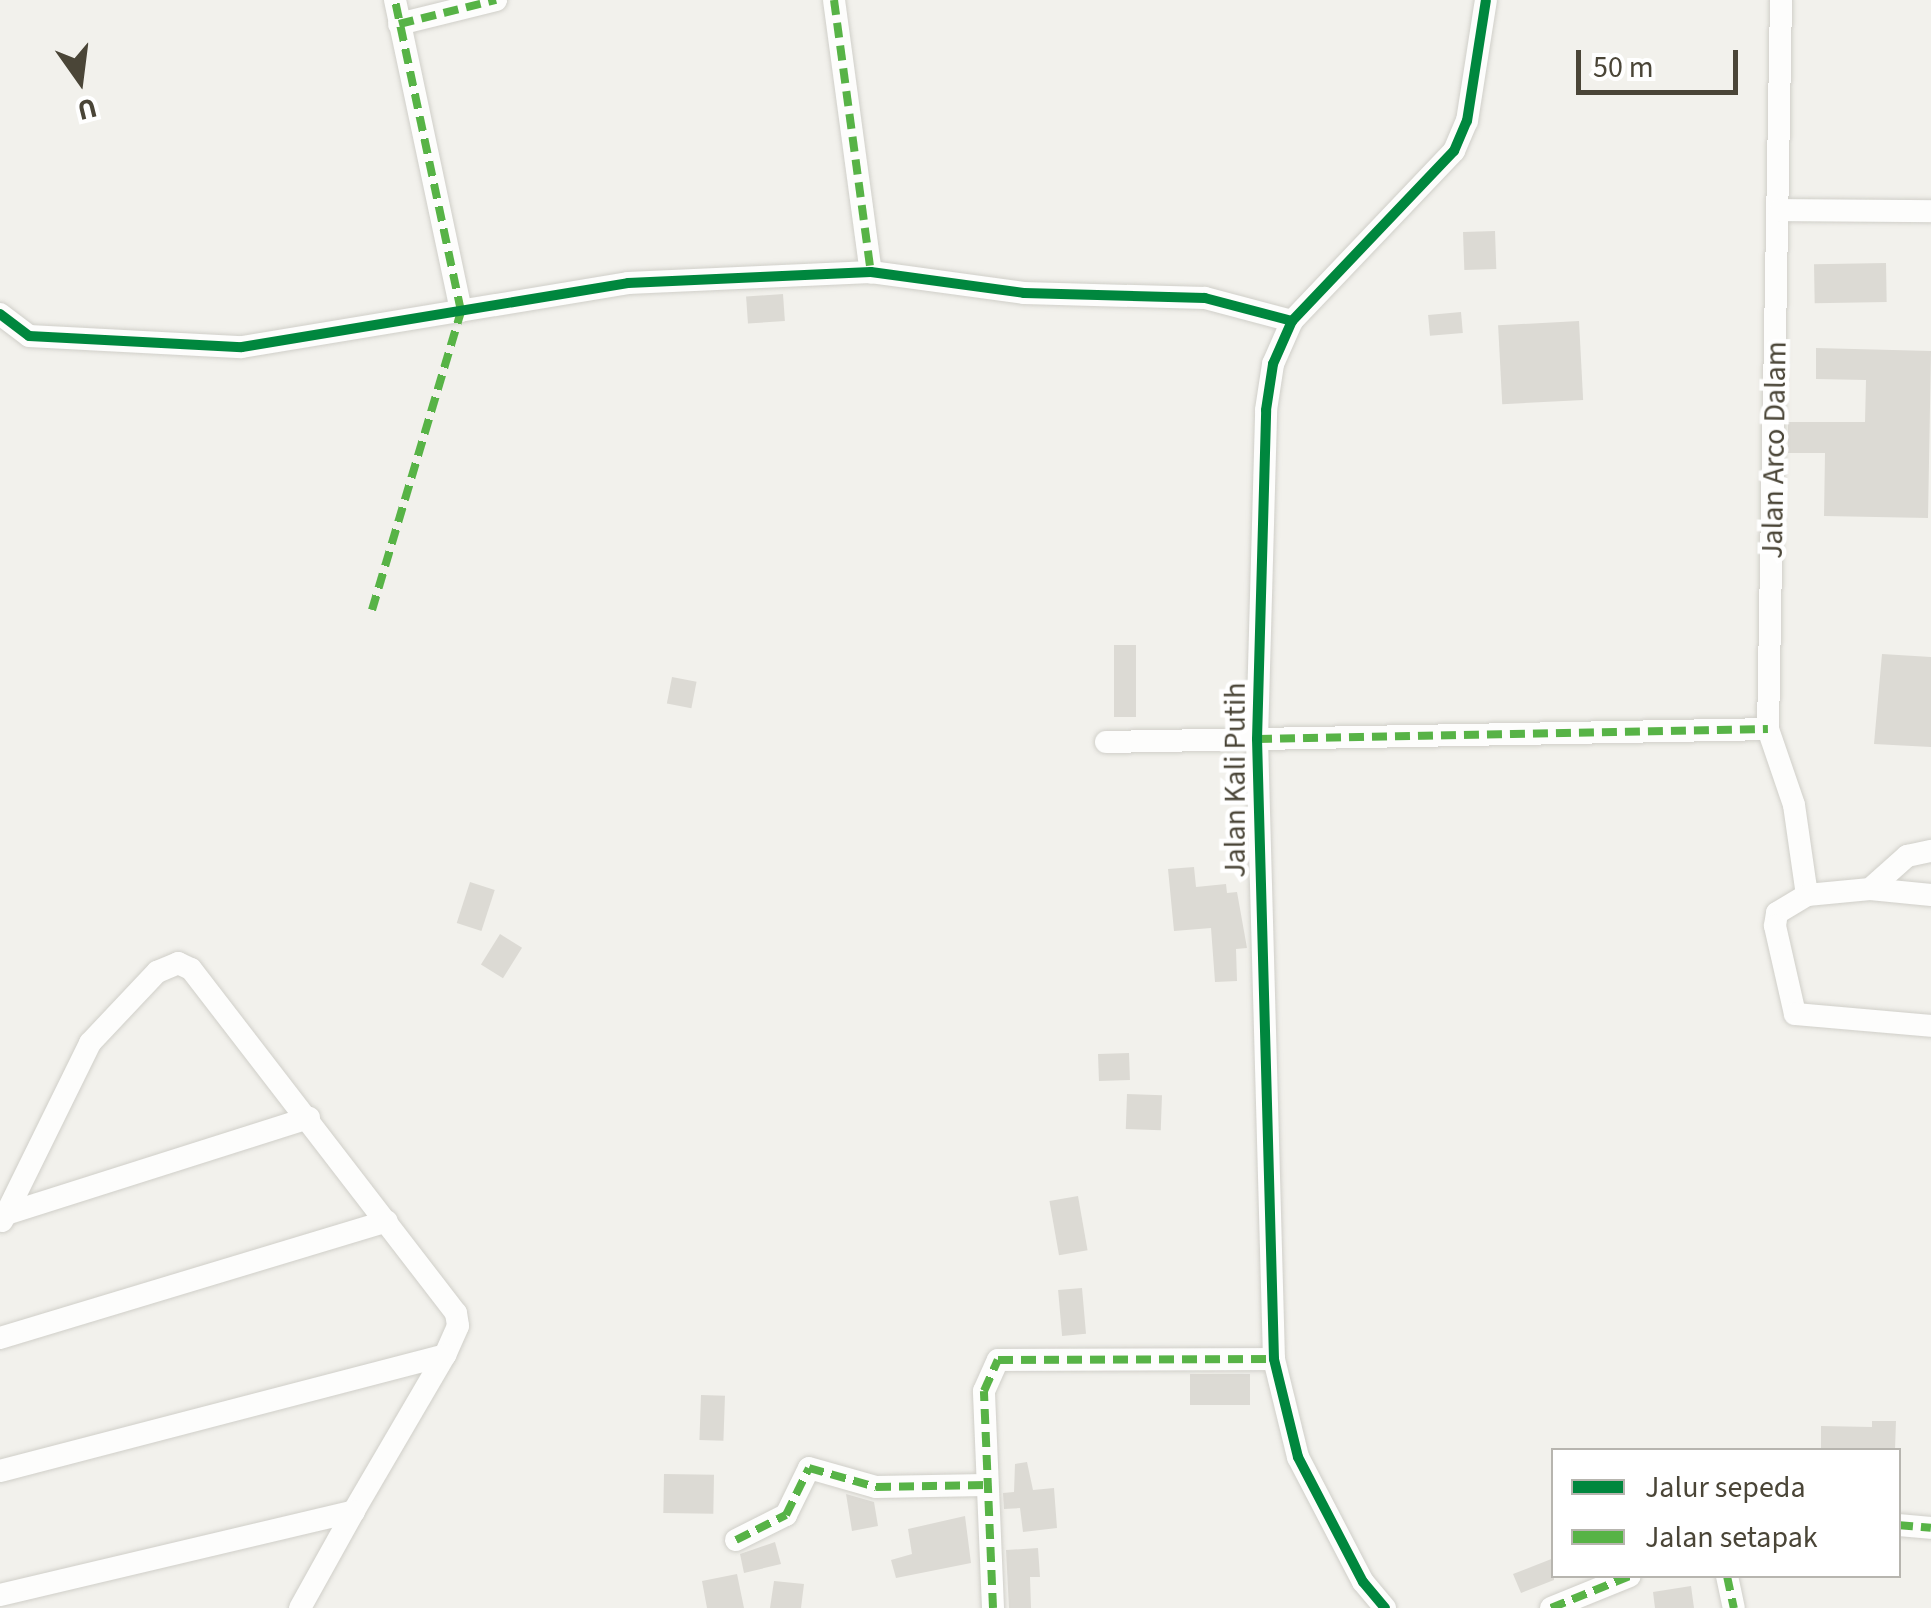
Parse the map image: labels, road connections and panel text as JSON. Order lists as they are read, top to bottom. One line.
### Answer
{"streets":{"street":["Jalan Arco Dalam","Jalan Kali Putih"]},"legend":["Jalur sepeda","Jalan setapak"],"scale_bar":"50 m","north":"bottom"}
